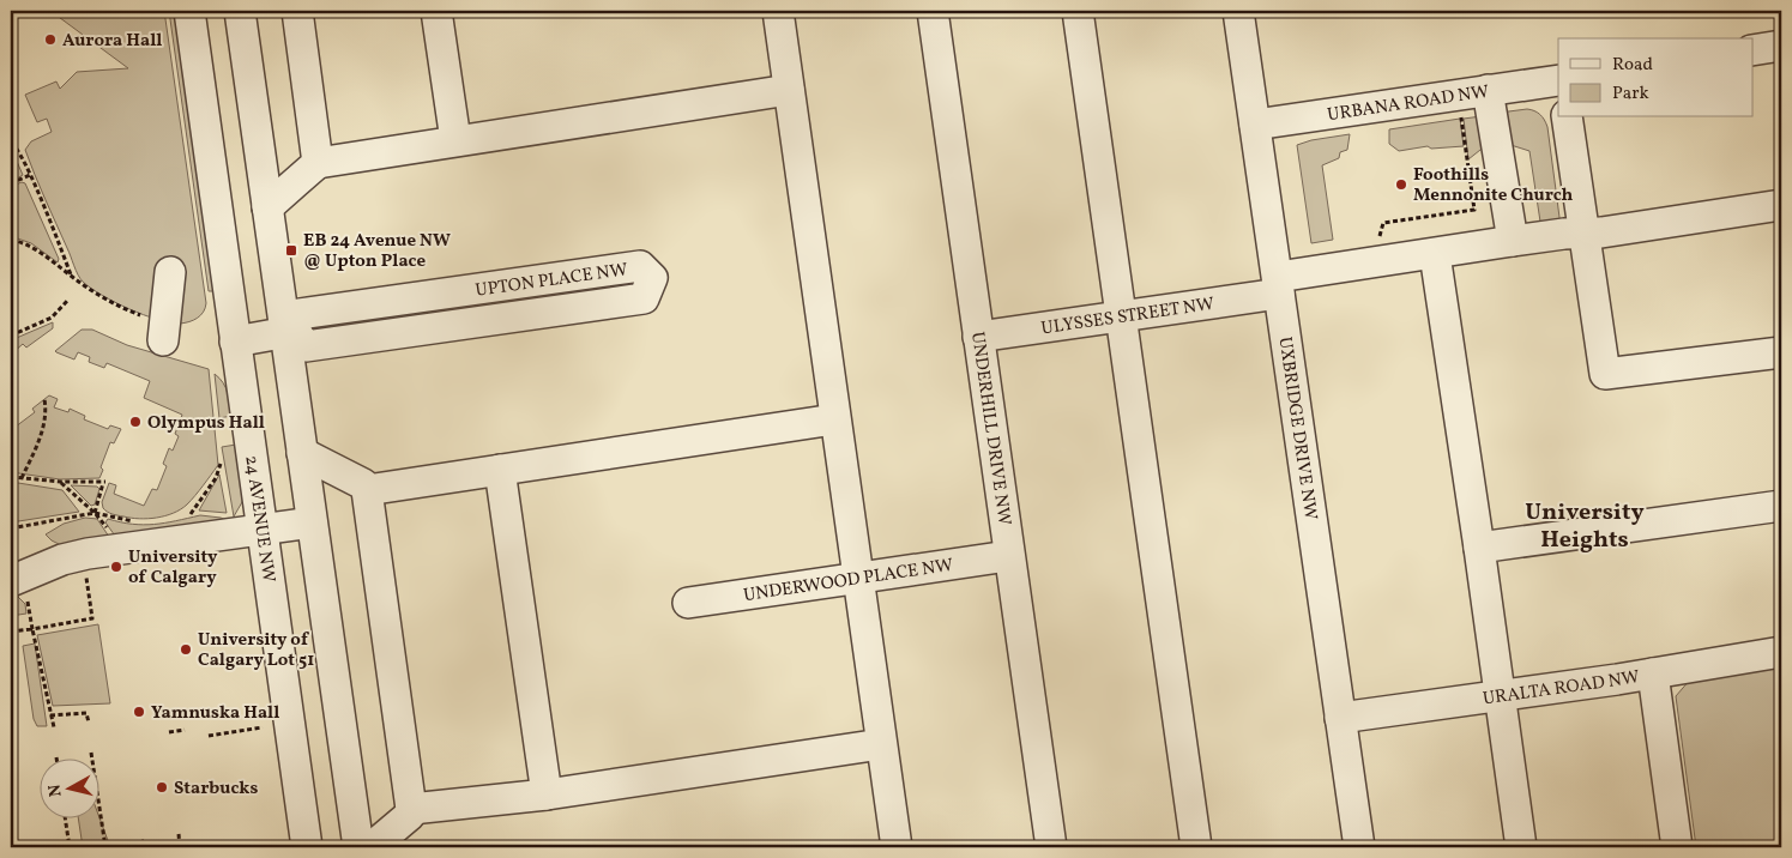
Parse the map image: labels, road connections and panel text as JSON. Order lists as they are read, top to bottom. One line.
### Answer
{"streets":{"street":["URBANA ROAD NW","UPTON PLACE NW","ULYSSES STREET NW","UNDERHILL DRIVE NW","UXBRIDGE DRIVE NW","24 AVENUE NW","UNDERWOOD PLACE NW","URALTA ROAD NW"]},"crossings":[["URBANA ROAD NW","UXBRIDGE DRIVE NW"],["ULYSSES STREET NW","UNDERHILL DRIVE NW"],["ULYSSES STREET NW","UXBRIDGE DRIVE NW"],["UNDERHILL DRIVE NW","UNDERWOOD PLACE NW"],["UXBRIDGE DRIVE NW","URALTA ROAD NW"]],"districts":["University Heights"],"places":{"other":["Aurora Hall","Foothills Mennonite Church","Olympus Hall","University of Calgary","University of Calgary Lot 51","Yamnuska Hall","Starbucks"],"transit":["EB 24 Avenue NW @ Upton Place"]},"legend":["Road","Park"],"north":"left"}
